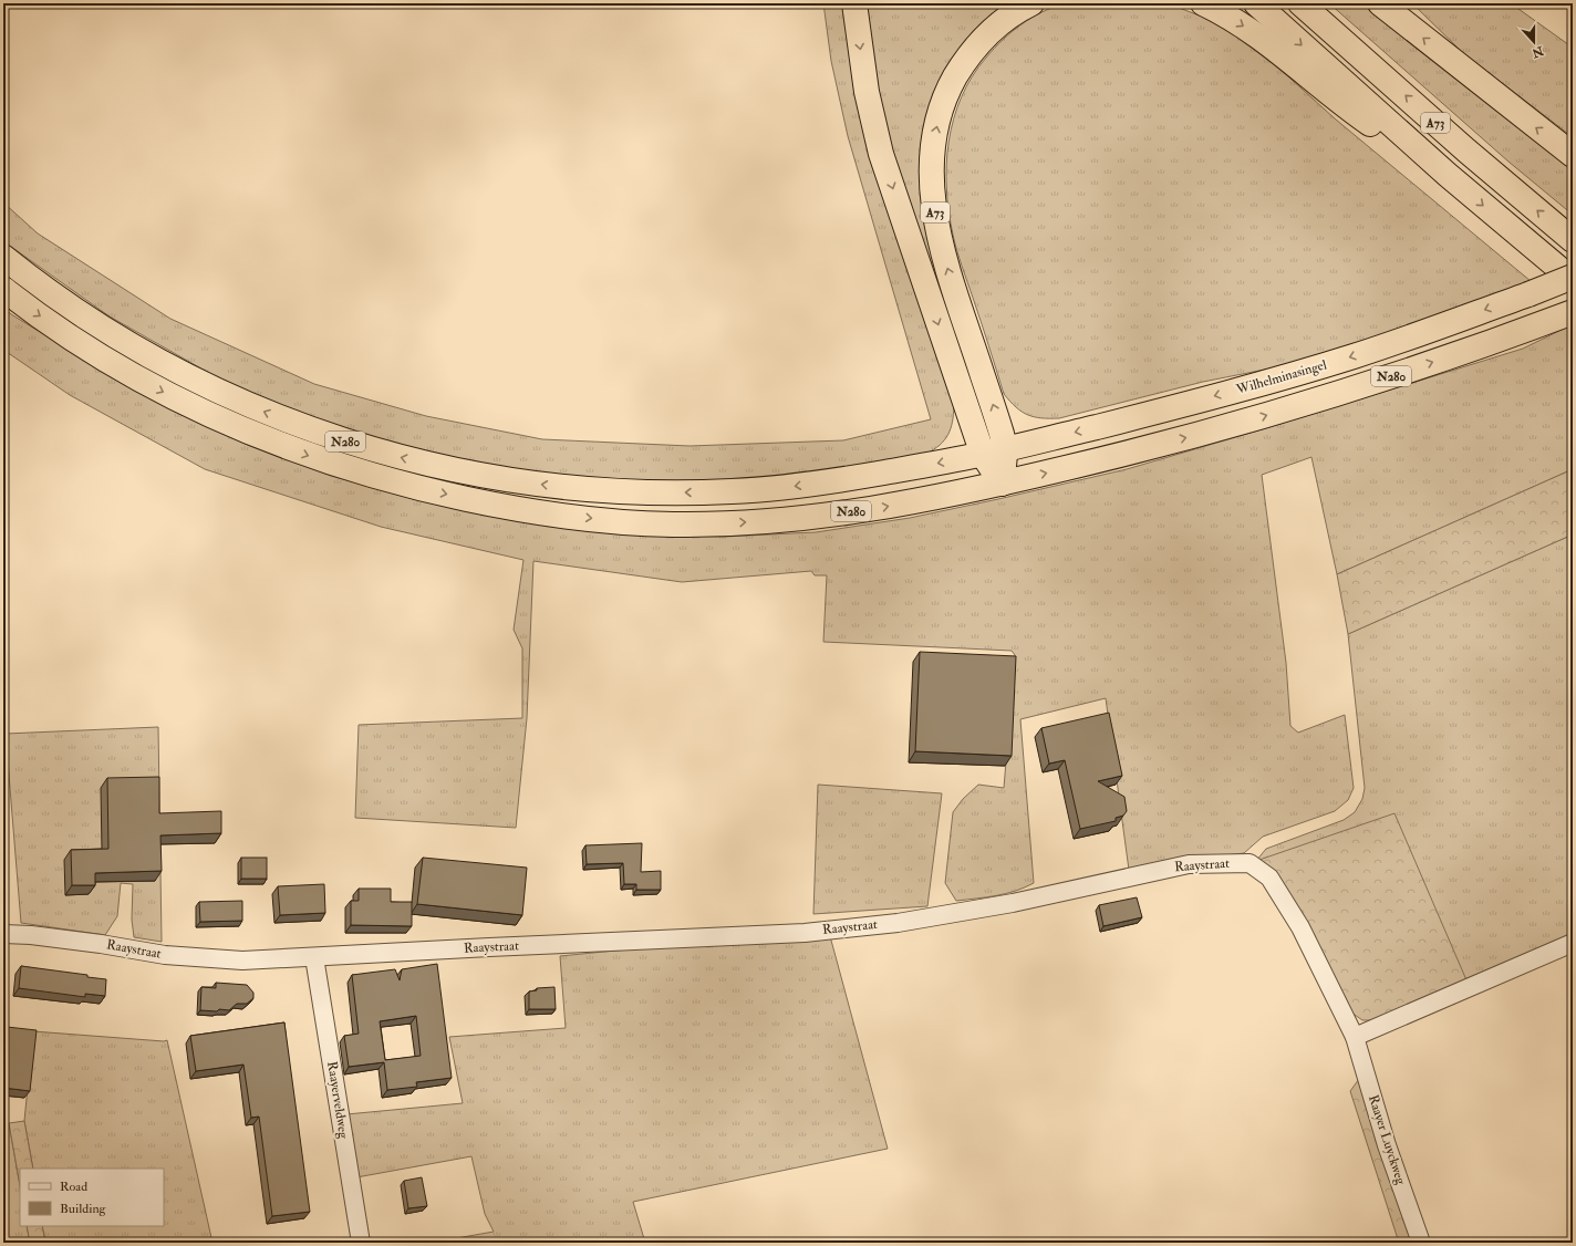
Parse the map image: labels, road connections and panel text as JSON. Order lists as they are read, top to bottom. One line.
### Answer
{"streets":{"highway":["A73","N280","Wilhelminasingel"],"street":["Raaystraat","Raayerveldweg","Raayer Luyckweg"]},"crossings":[["A73","N280"],["A73","Wilhelminasingel"],["N280","Wilhelminasingel"],["Raaystraat","Raayerveldweg"],["Raaystraat","Raayer Luyckweg"]],"legend":["Road","Building"],"north":"bottom"}
